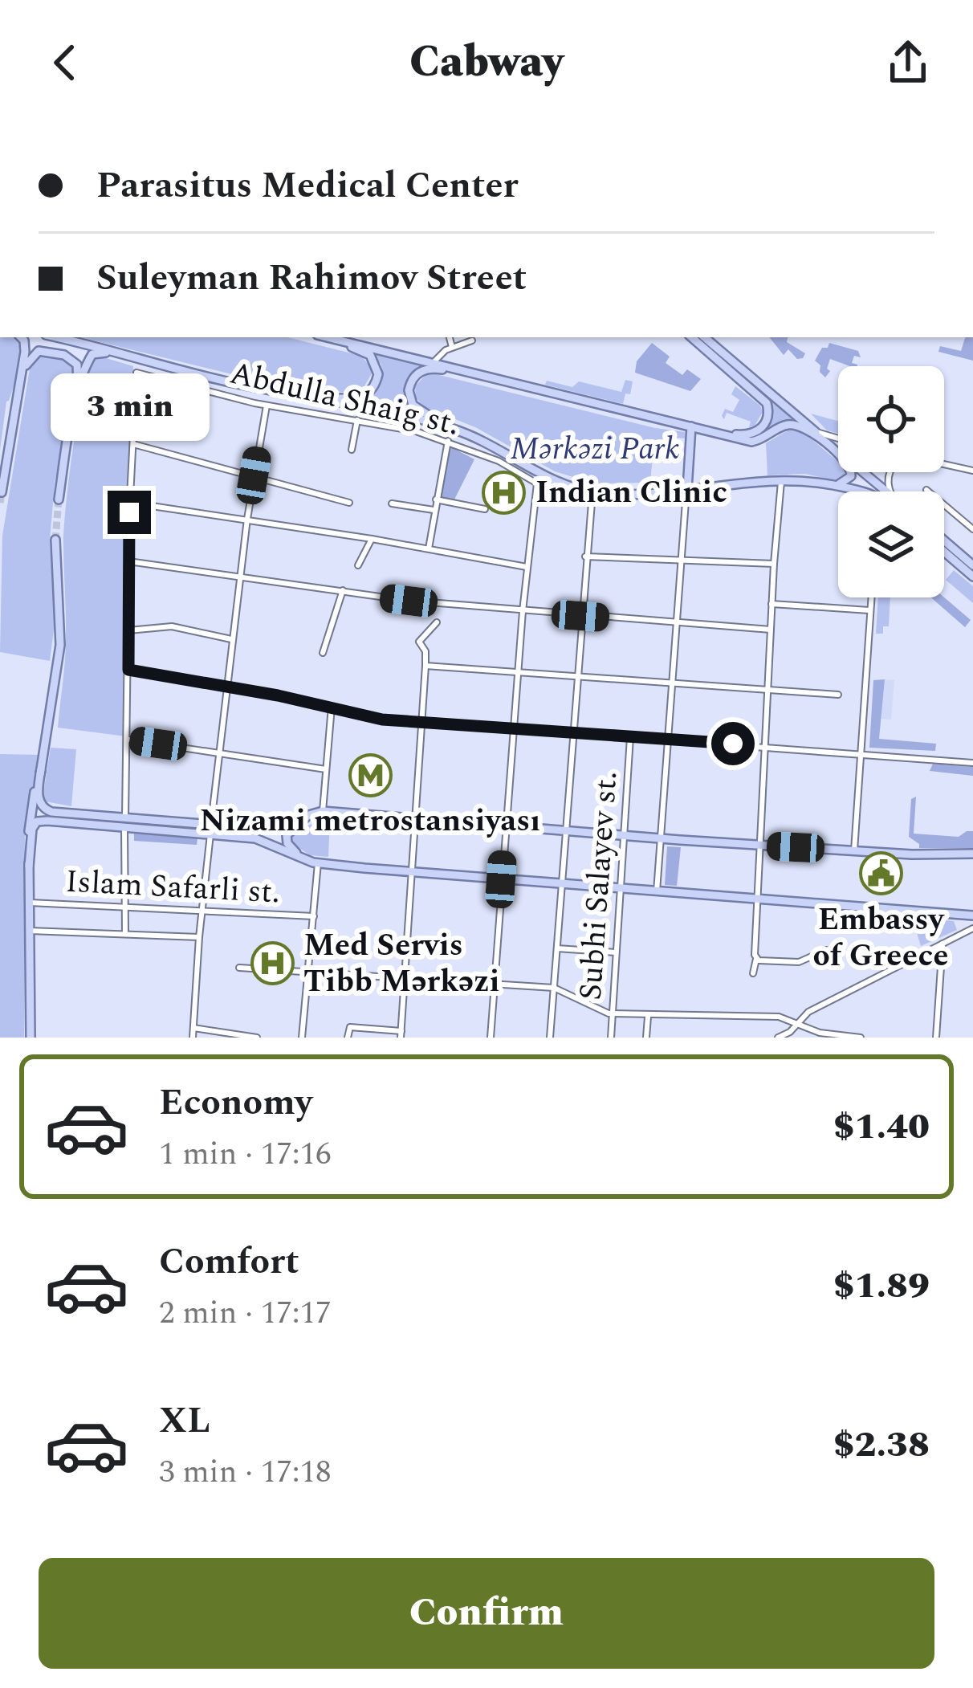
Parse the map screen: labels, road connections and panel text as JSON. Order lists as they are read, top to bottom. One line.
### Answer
{"streets":{"street":["Abdulla Shaig st.","Subhi Salayev st.","Islam Safarli st."]},"parks":["Mərkəzi Park"],"places":{"hospital":["Indian Clinic","Med Servis Tibb Mərkəzi"],"metro station":["Nizami metrostansiyası"],"public building":["Embassy of Greece"]},"page":{"header":"Cabway","banner":["Parasitus Medical Center","Suleyman Rahimov Street"],"bubble":"3 min","list":[{"name":"Economy","note":"1 min · 17:16","value":"$1.40"},{"name":"Comfort","note":"2 min · 17:17","value":"$1.89"},{"name":"XL","note":"3 min · 17:18","value":"$2.38"}],"buttons":"Confirm"}}
